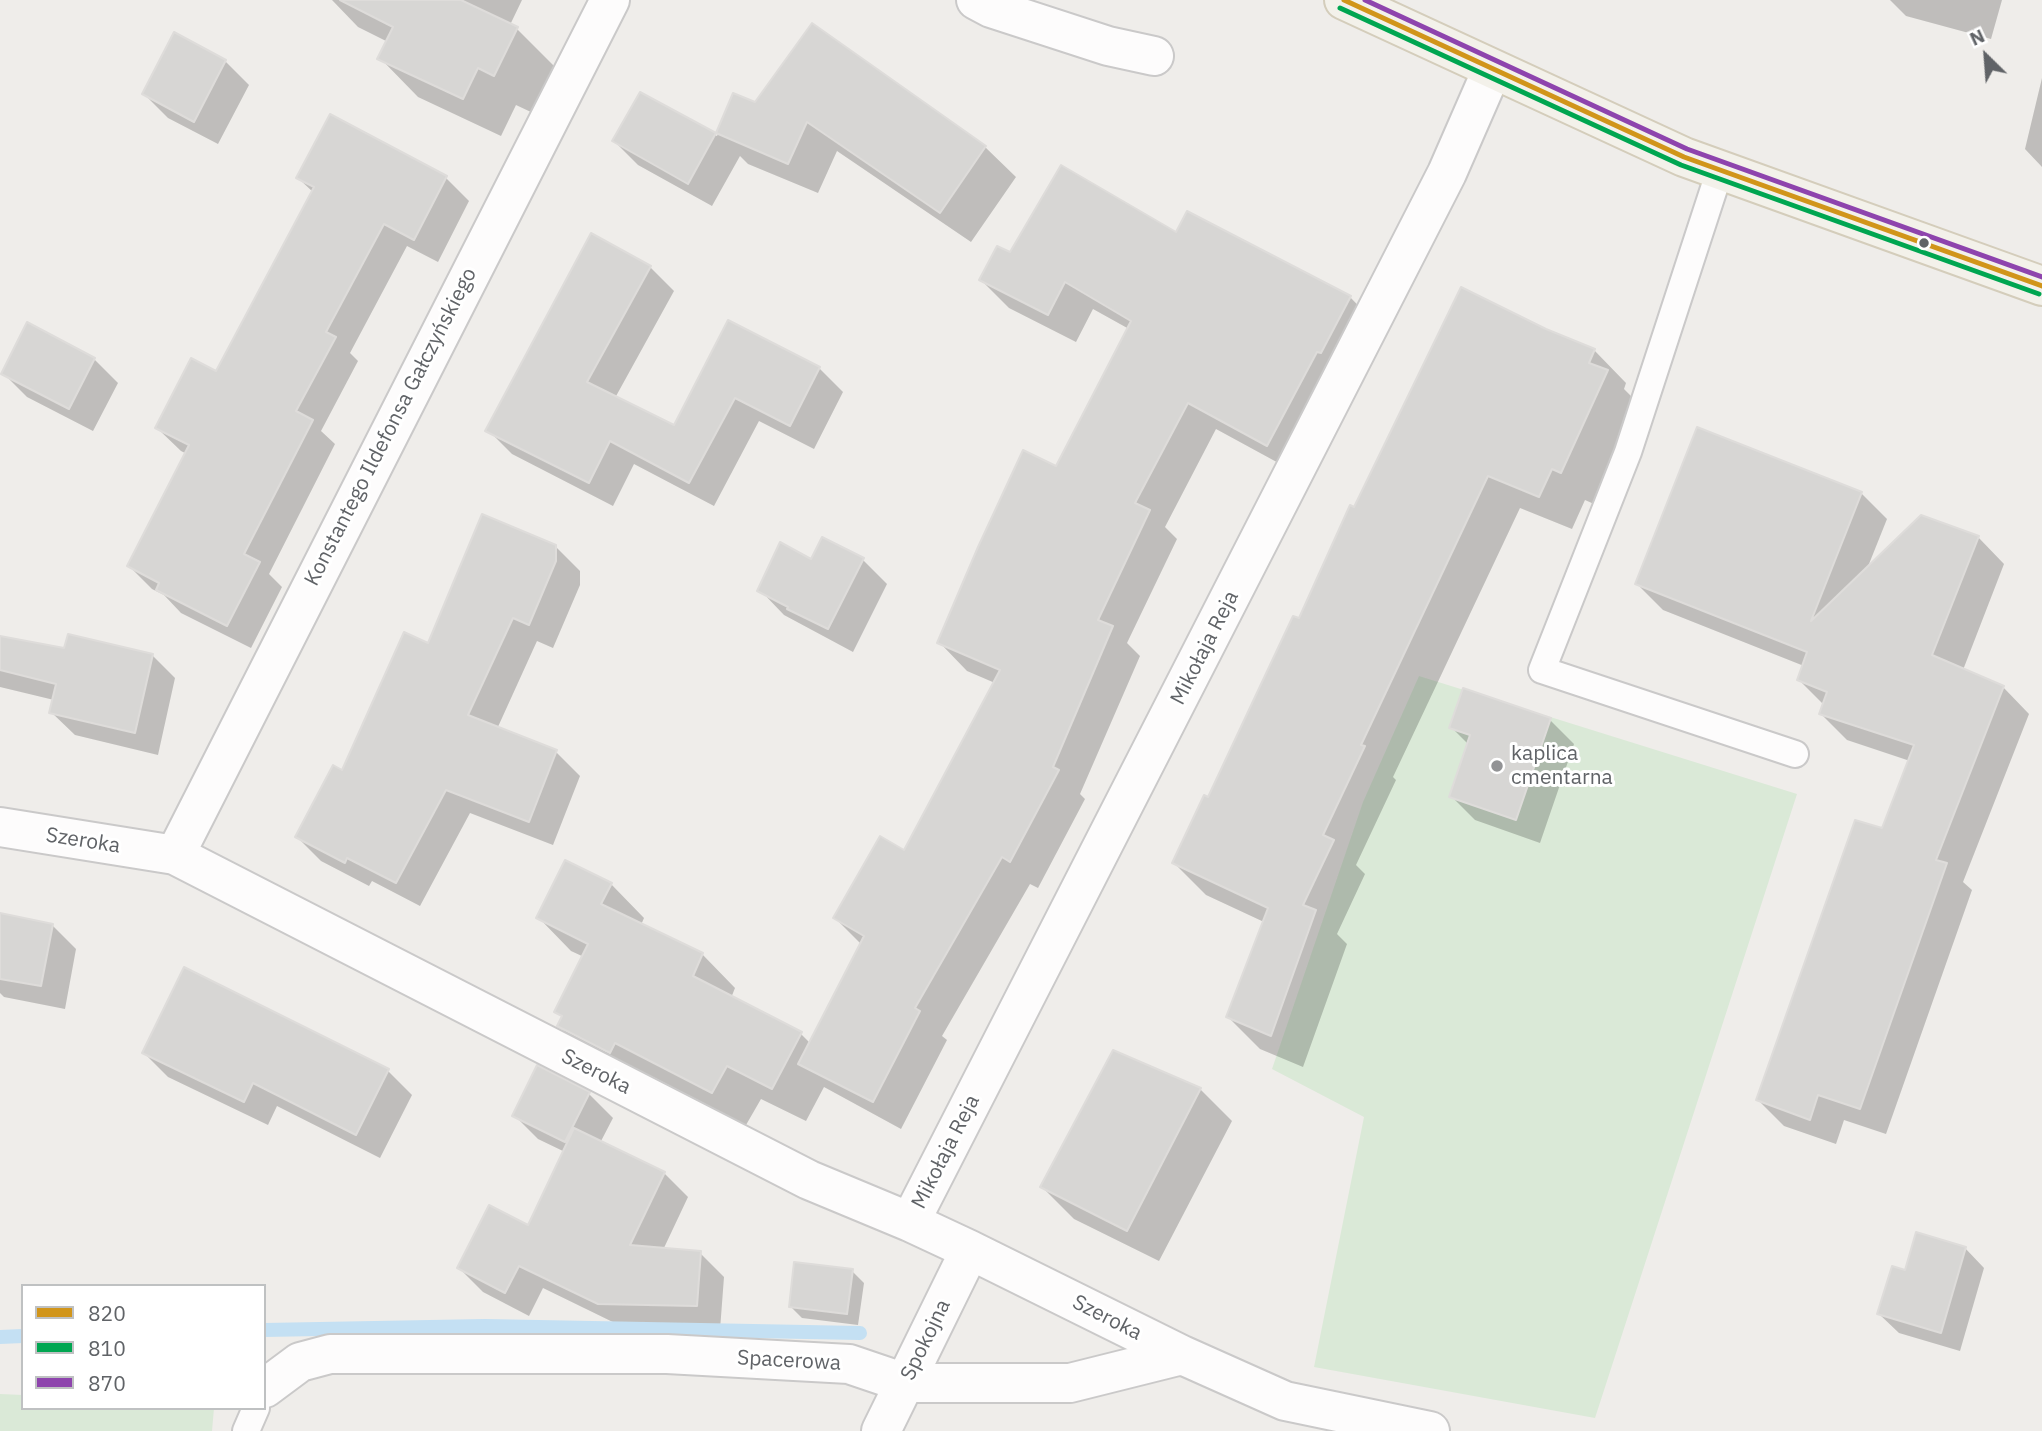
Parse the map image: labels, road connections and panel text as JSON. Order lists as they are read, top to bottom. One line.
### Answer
{"streets":{"street":["Konstantego Ildefonsa Gałczyńskiego","Mikołaja Reja","Szeroka","Spokojna","Spacerowa"]},"crossings":[["Konstantego Ildefonsa Gałczyńskiego","Szeroka"],["Mikołaja Reja","Szeroka"],["Szeroka","Spokojna"],["Szeroka","Spacerowa"],["Spokojna","Spacerowa"]],"places":["kaplica cmentarna"],"lines":["transit line 820","transit line 870","transit line 810"],"legend":["820","810","870"],"north":"top left"}
